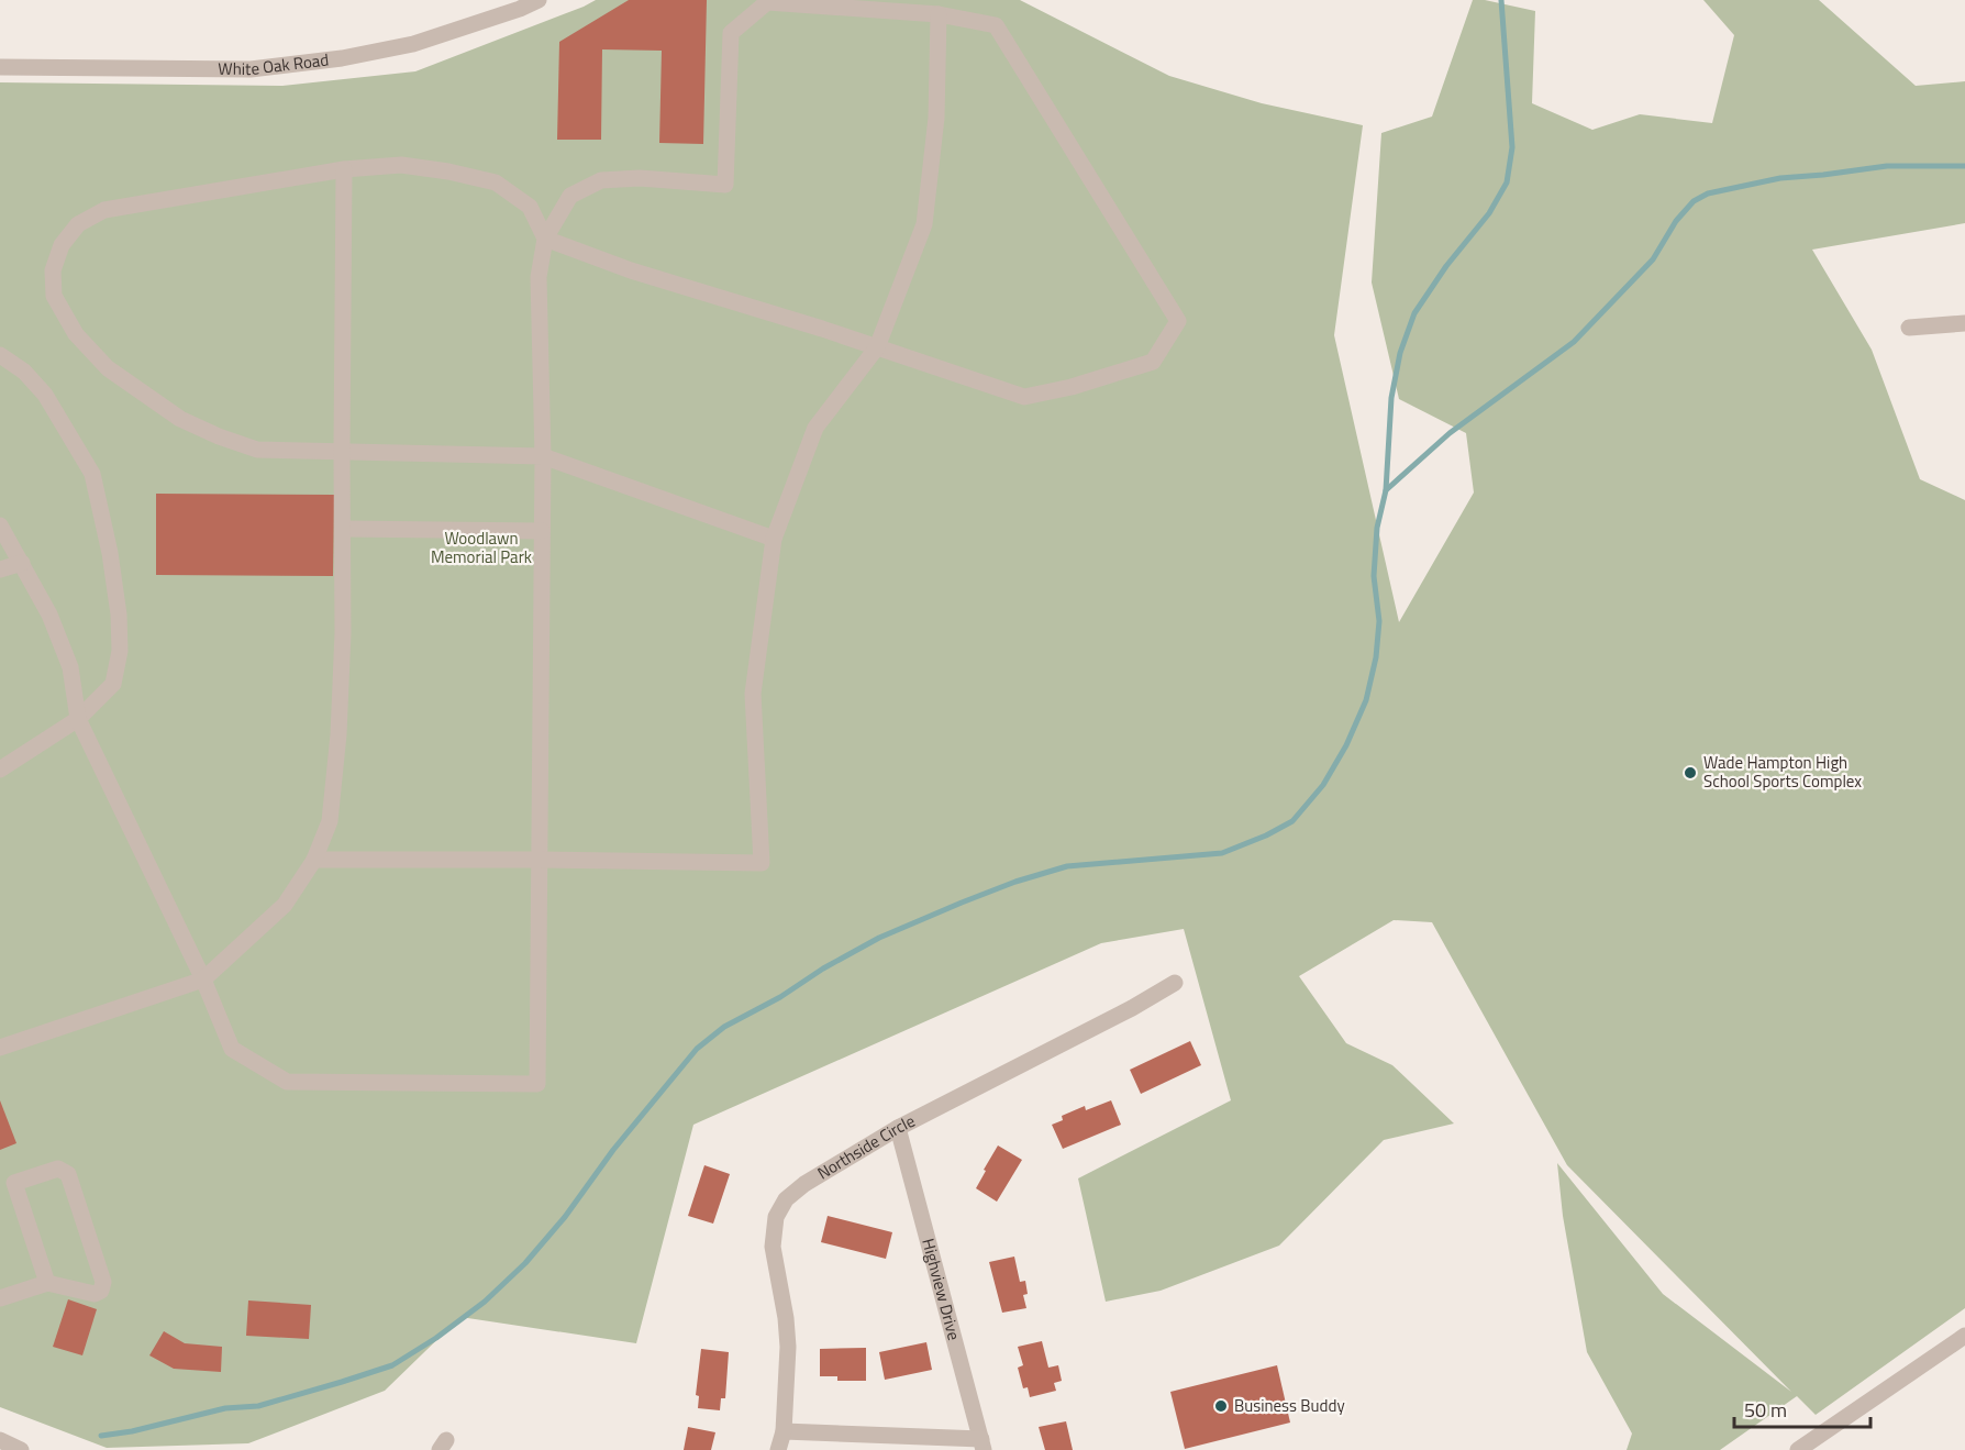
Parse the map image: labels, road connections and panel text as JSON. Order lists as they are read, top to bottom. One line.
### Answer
{"streets":{"street":["White Oak Road","Northside Circle","Highview Drive"]},"crossings":[["Northside Circle","Highview Drive"]],"parks":["Woodlawn Memorial Park"],"places":["Wade Hampton High School Sports Complex","Business Buddy"],"scale_bar":"50 m"}
